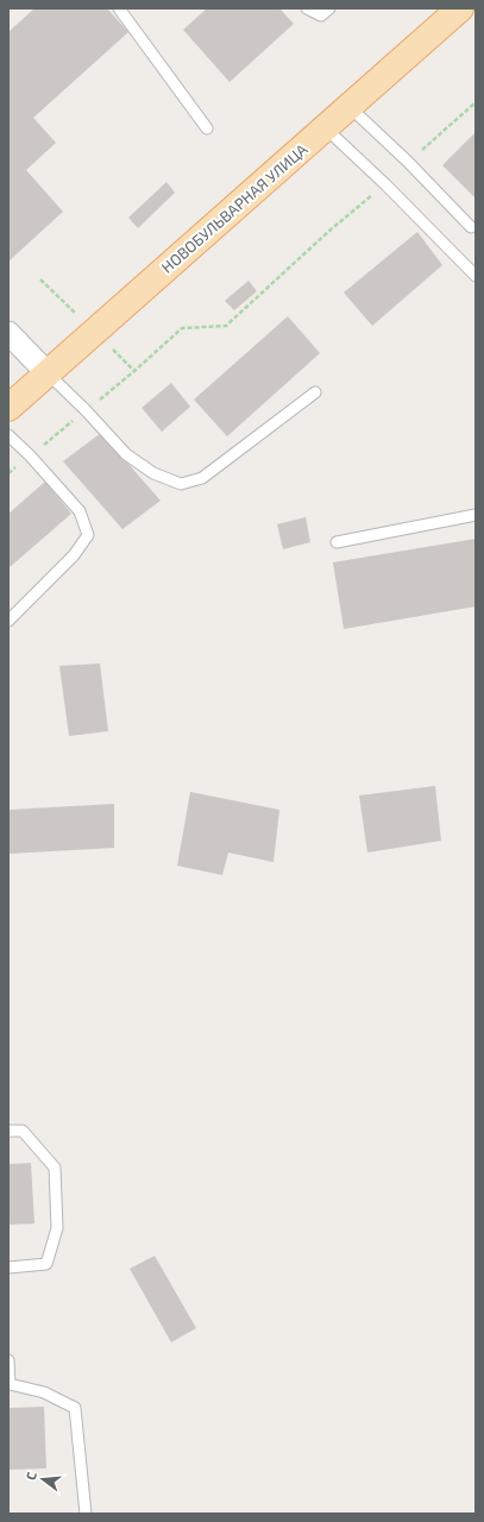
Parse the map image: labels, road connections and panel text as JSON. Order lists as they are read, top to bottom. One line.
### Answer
{"streets":{"main road":["НОВОБУЛЬВАРНАЯ УЛИЦА"]},"north":"left"}
